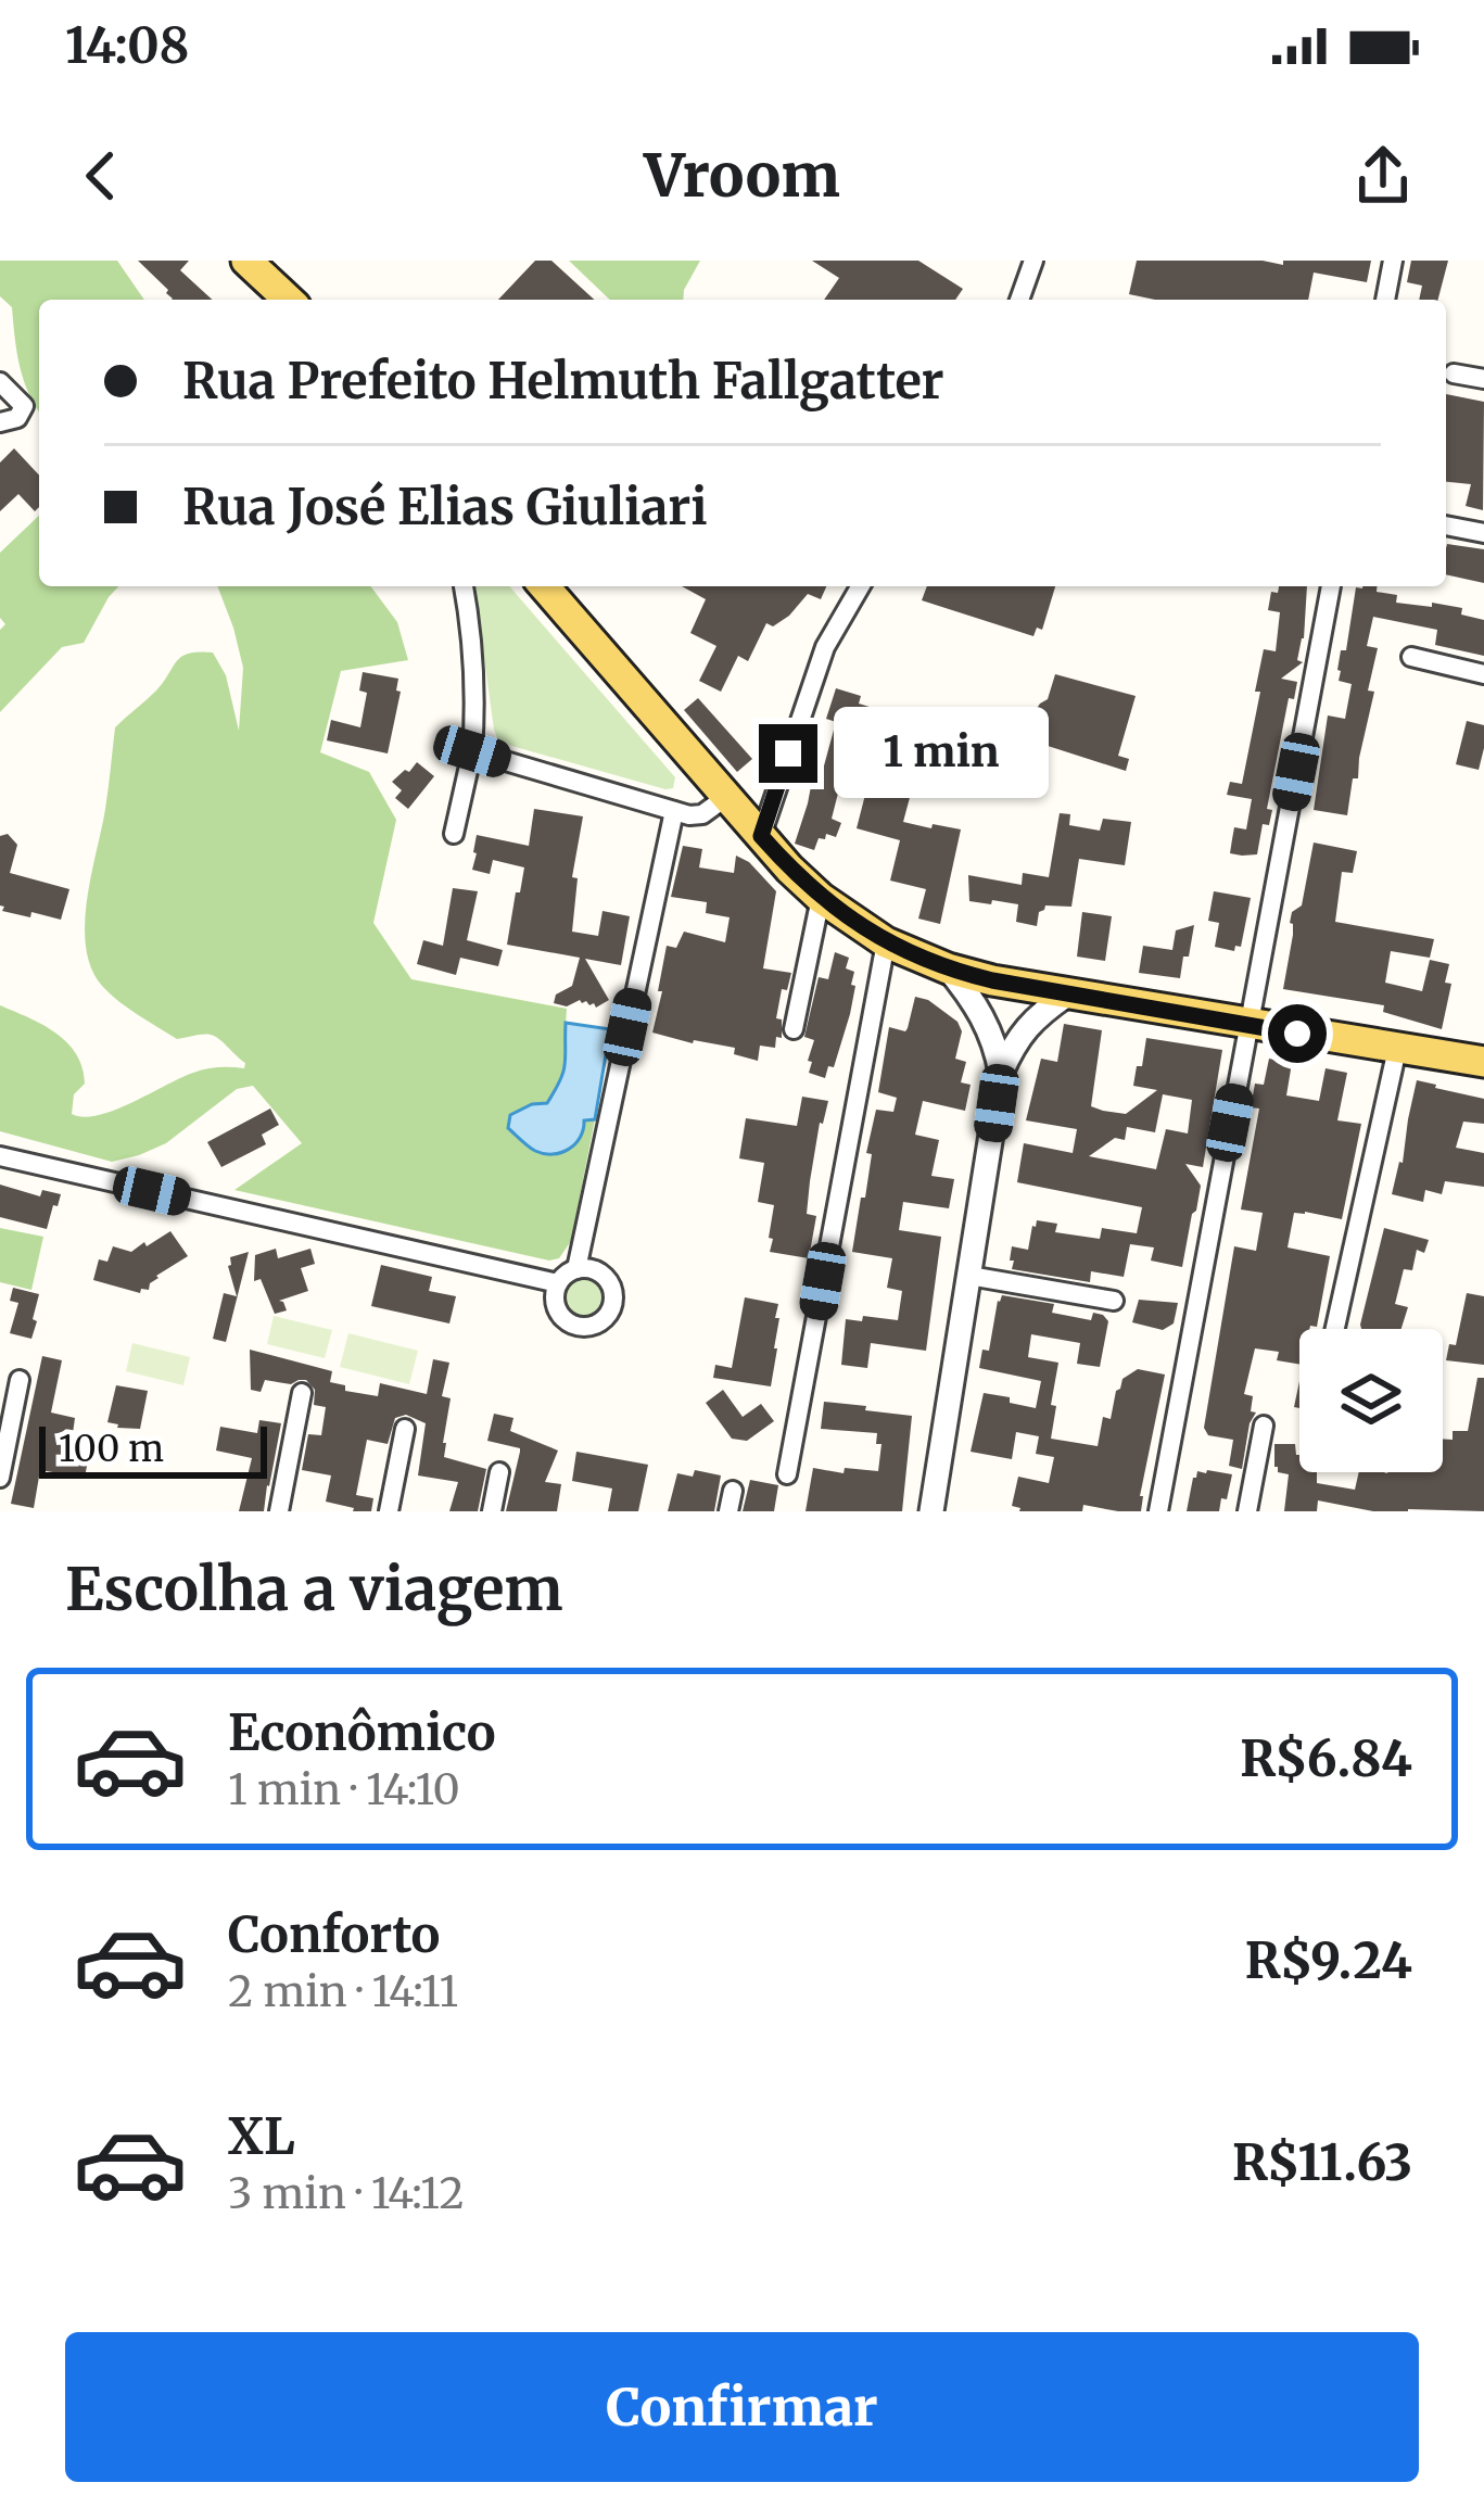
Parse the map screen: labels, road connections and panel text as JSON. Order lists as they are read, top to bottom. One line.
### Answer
{"scale_bar":"100 m","page":{"status":"14:08","header":"Vroom","banner":["Rua Prefeito Helmuth Fallgatter","Rua José Elias Giuliari"],"bubble":"1 min","scale":"100 m","heading":"Escolha a viagem","list":[{"name":"Econômico","note":"1 min · 14:10","value":"R$6.84"},{"name":"Conforto","note":"2 min · 14:11","value":"R$9.24"},{"name":"XL","note":"3 min · 14:12","value":"R$11.63"}],"buttons":"Confirmar"}}
